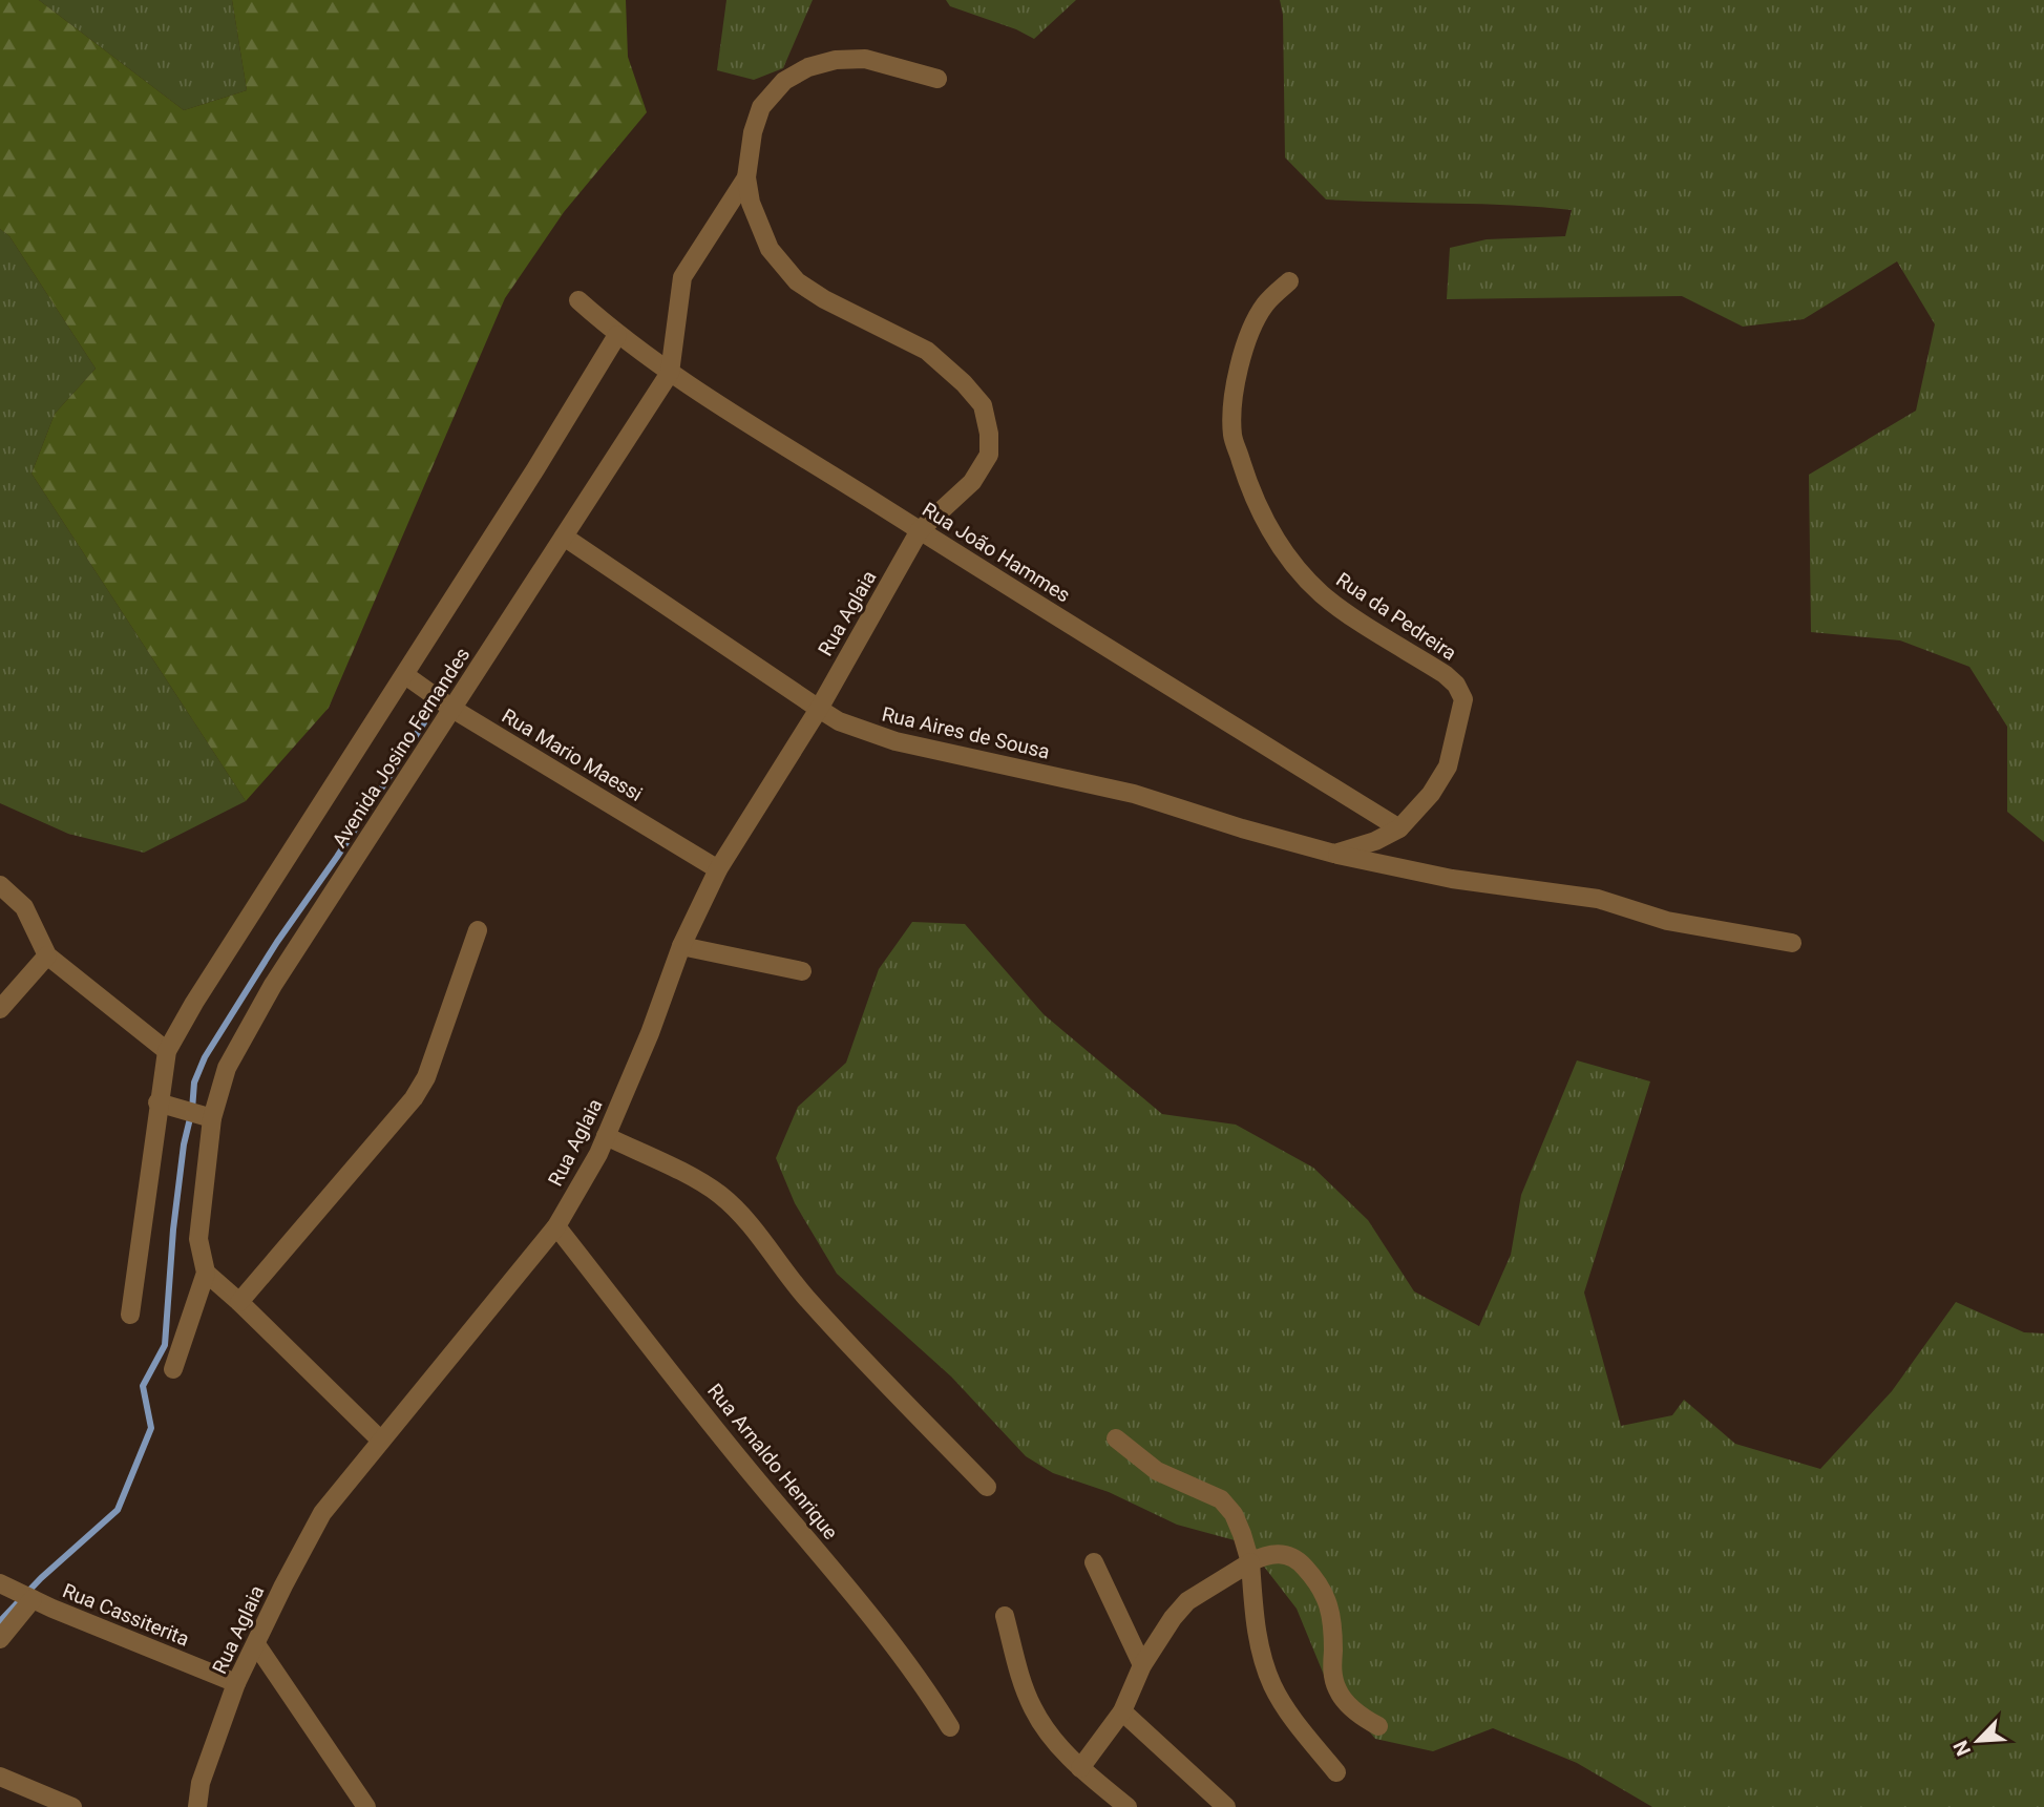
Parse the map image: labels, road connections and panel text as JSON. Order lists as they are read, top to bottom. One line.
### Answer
{"streets":{"street":["Rua João Hammes","Rua Aglaia","Rua da Pedreira","Rua Aires de Sousa","Avenida Josino Fernandes","Rua Mario Maessi","Rua Arnaldo Henrique","Rua Cassiterita"]},"crossings":[["Rua João Hammes","Rua Aglaia"],["Rua João Hammes","Rua da Pedreira"],["Rua João Hammes","Avenida Josino Fernandes"],["Rua Aglaia","Rua Aires de Sousa"],["Rua Aglaia","Avenida Josino Fernandes"],["Rua Aglaia","Rua Mario Maessi"],["Rua Aglaia","Rua Arnaldo Henrique"],["Rua Aglaia","Rua Cassiterita"],["Rua Aires de Sousa","Avenida Josino Fernandes"],["Avenida Josino Fernandes","Rua Mario Maessi"]],"north":"bottom left"}
